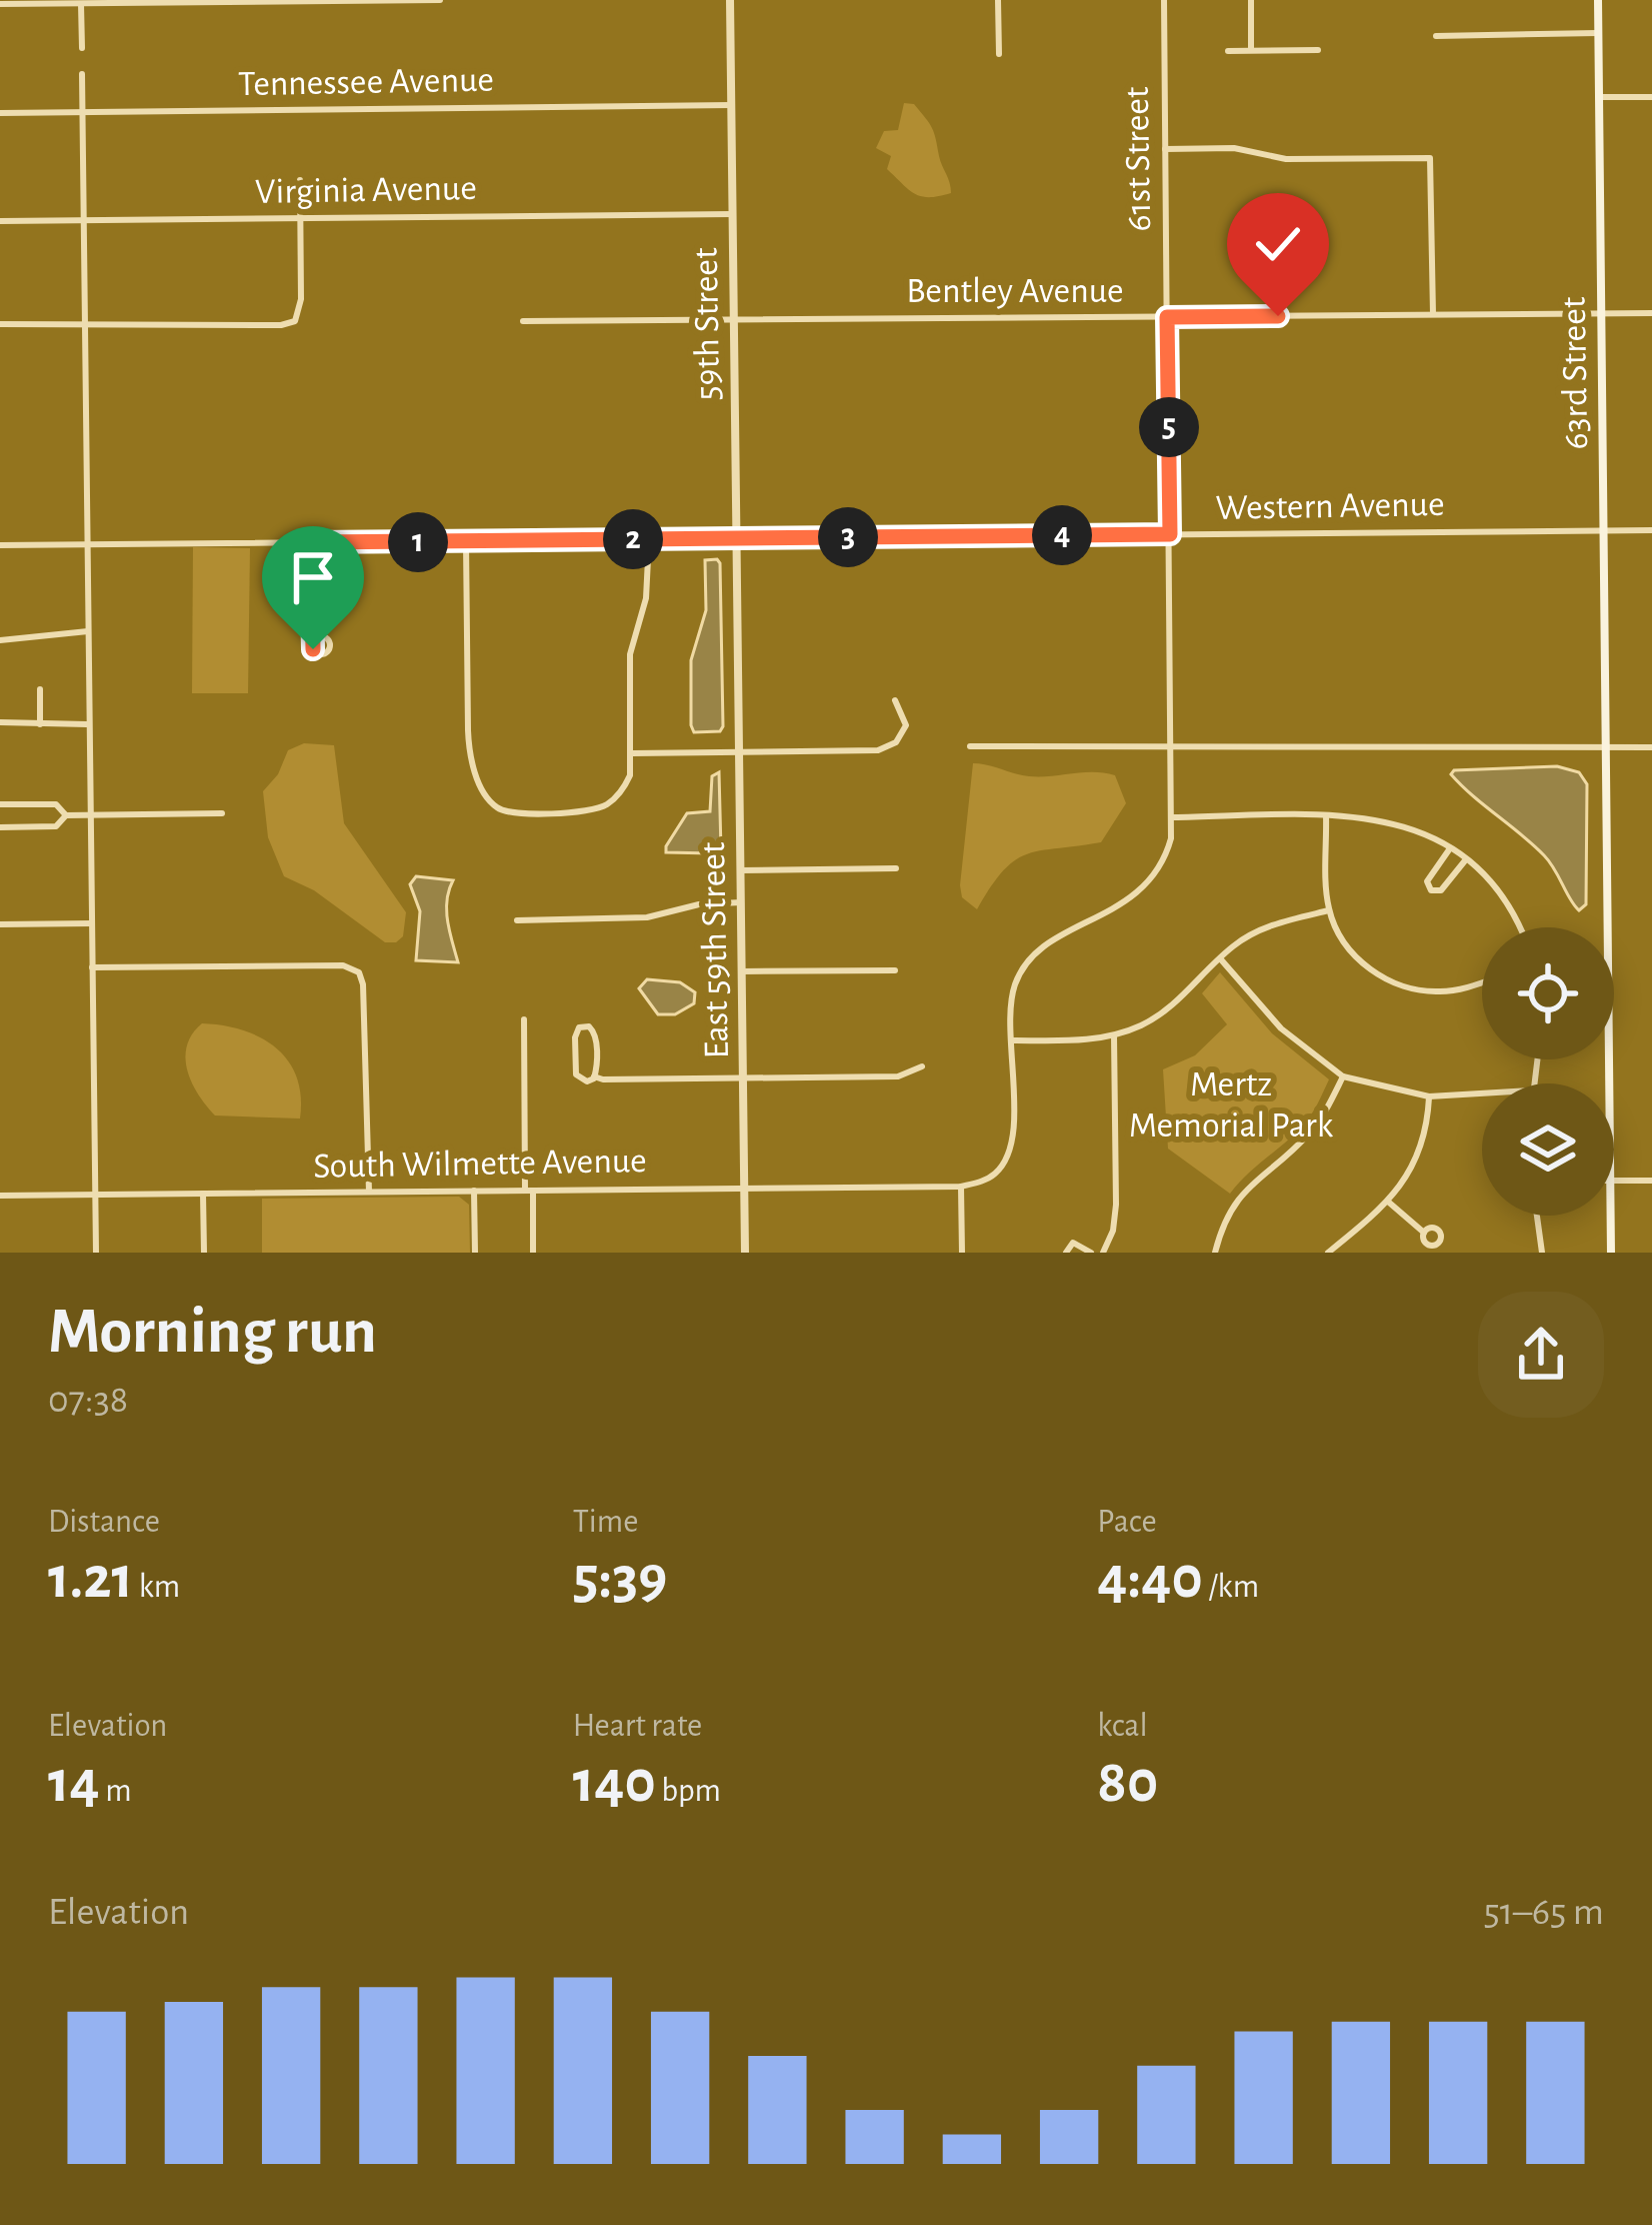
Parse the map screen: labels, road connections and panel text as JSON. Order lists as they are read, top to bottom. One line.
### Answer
{"streets":{"main road":["63rd Street"],"street":["Tennessee Avenue","61st Street","Virginia Avenue","Bentley Avenue","59th Street","Western Avenue","East 59th Street","South Wilmette Avenue"]},"crossings":[["Tennessee Avenue","59th Street"],["61st Street","Bentley Avenue"],["61st Street","Western Avenue"],["Virginia Avenue","59th Street"],["Bentley Avenue","59th Street"],["Bentley Avenue","63rd Street"],["59th Street","Western Avenue"],["59th Street","East 59th Street"],["63rd Street","Western Avenue"],["East 59th Street","South Wilmette Avenue"]],"parks":["Mertz Memorial Park"],"page":{"pins":["5","4","3","2","1"],"heading":["Morning run","07:38"],"stats":[["Distance","1.21 km"],["Time","5:39"],["Pace","4:40 /km"],["Elevation","14 m"],["Heart rate","140 bpm"],["kcal","80"]],"chart":["Elevation","51–65 m"]}}
